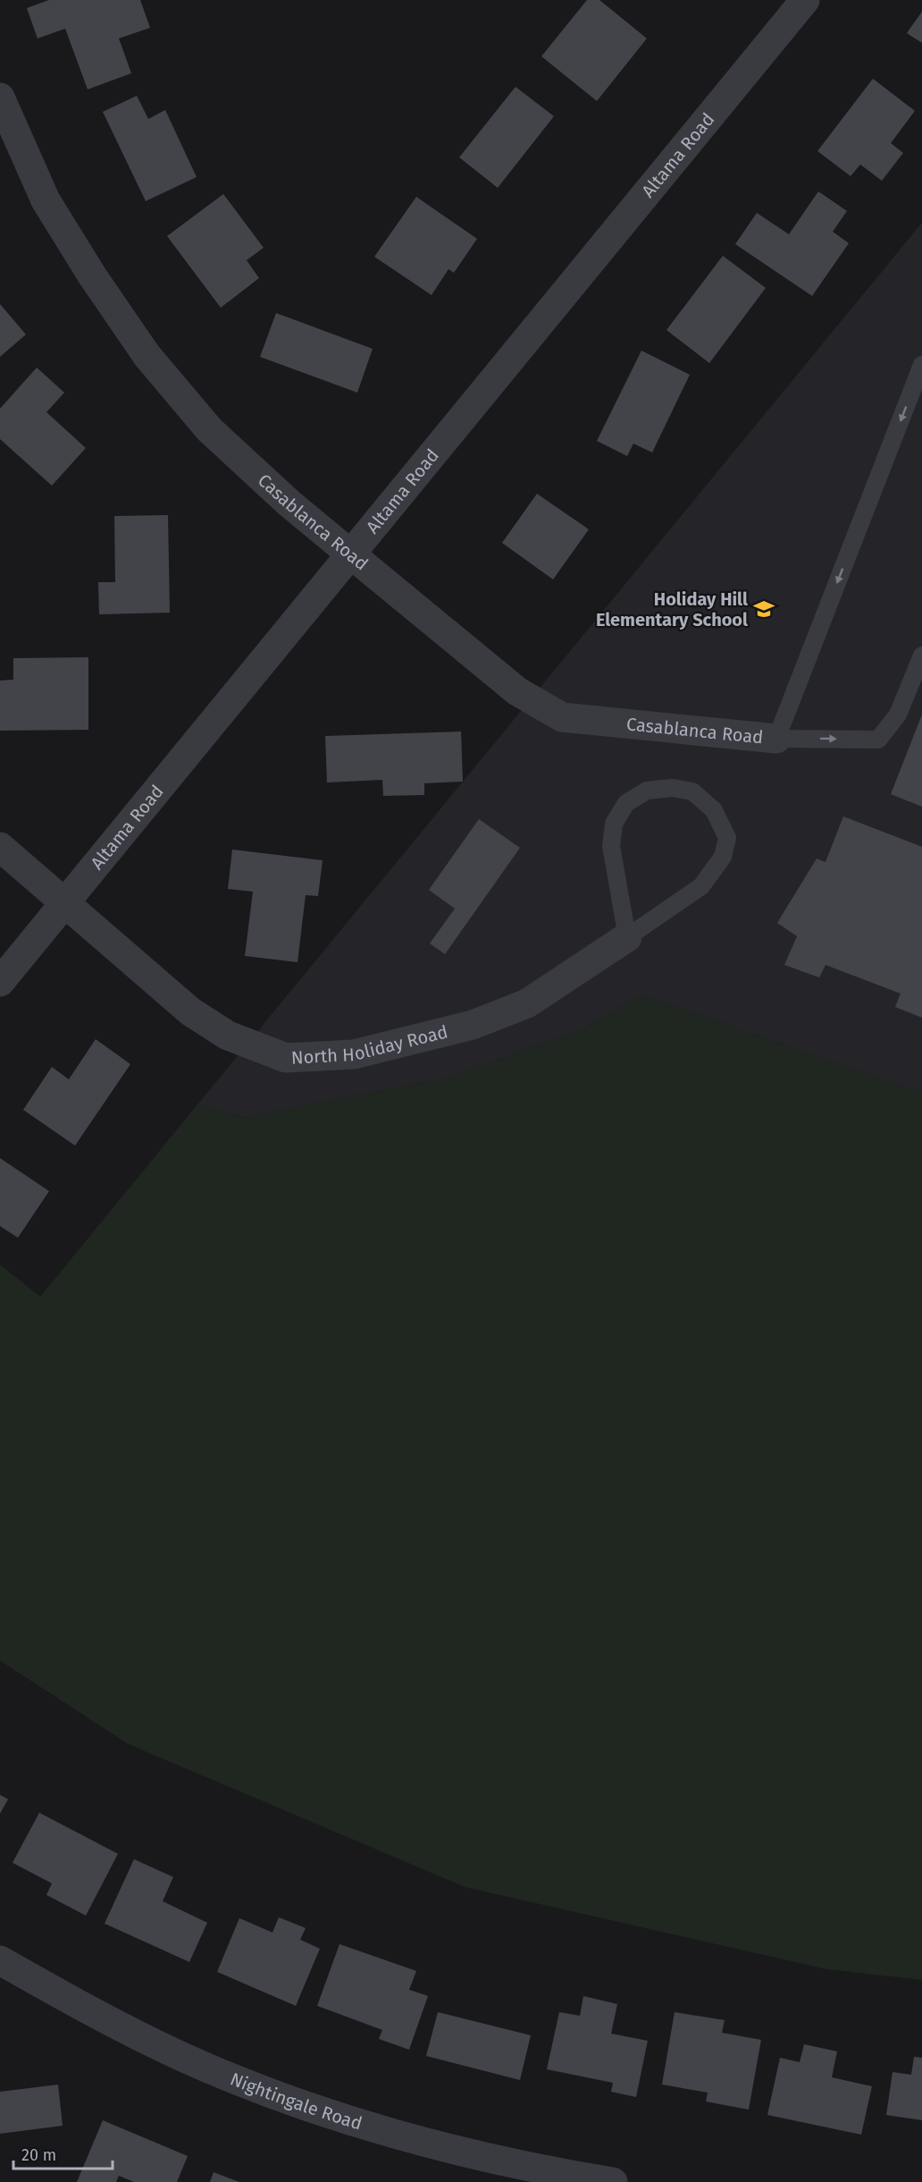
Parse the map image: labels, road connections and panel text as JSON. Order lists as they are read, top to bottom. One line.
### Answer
{"streets":{"street":["Altama Road","Casablanca Road","North Holiday Road","Nightingale Road"]},"crossings":[["Altama Road","Casablanca Road"],["Altama Road","North Holiday Road"]],"places":{"school or university":["Holiday Hill Elementary School"]},"scale_bar":"20 m"}
